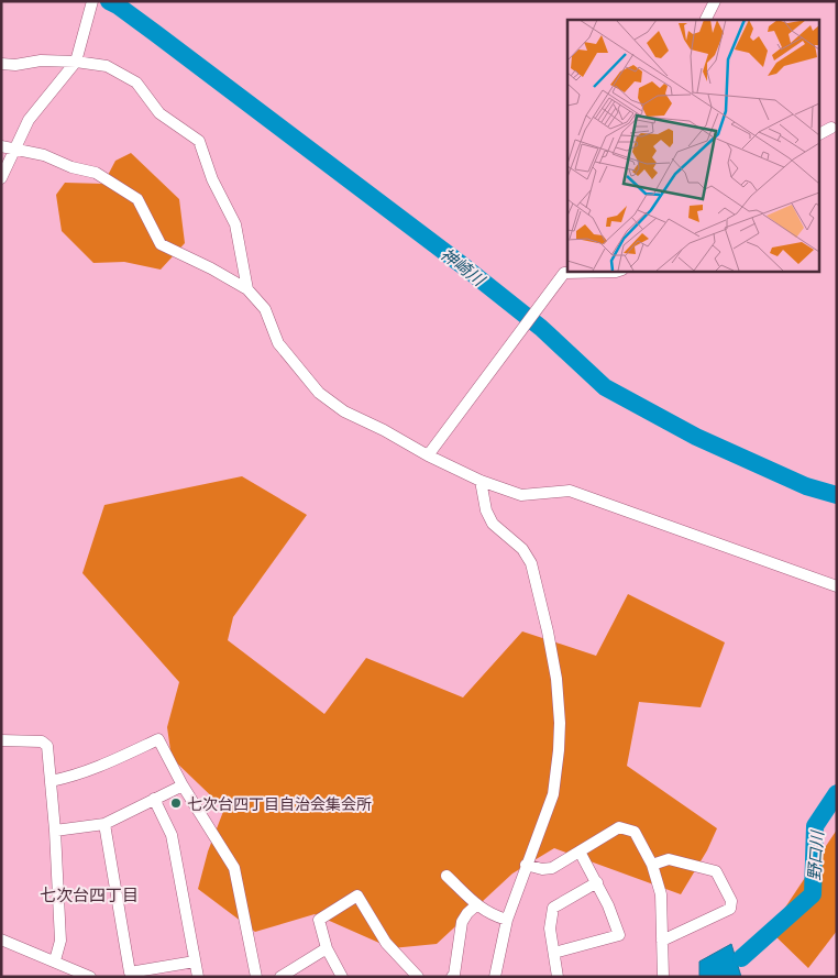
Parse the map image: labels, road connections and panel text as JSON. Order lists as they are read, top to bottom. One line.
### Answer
{"districts":["七次台四丁目"],"water":["神崎川","野口川"],"places":["七次台四丁目自治会集会所"]}
